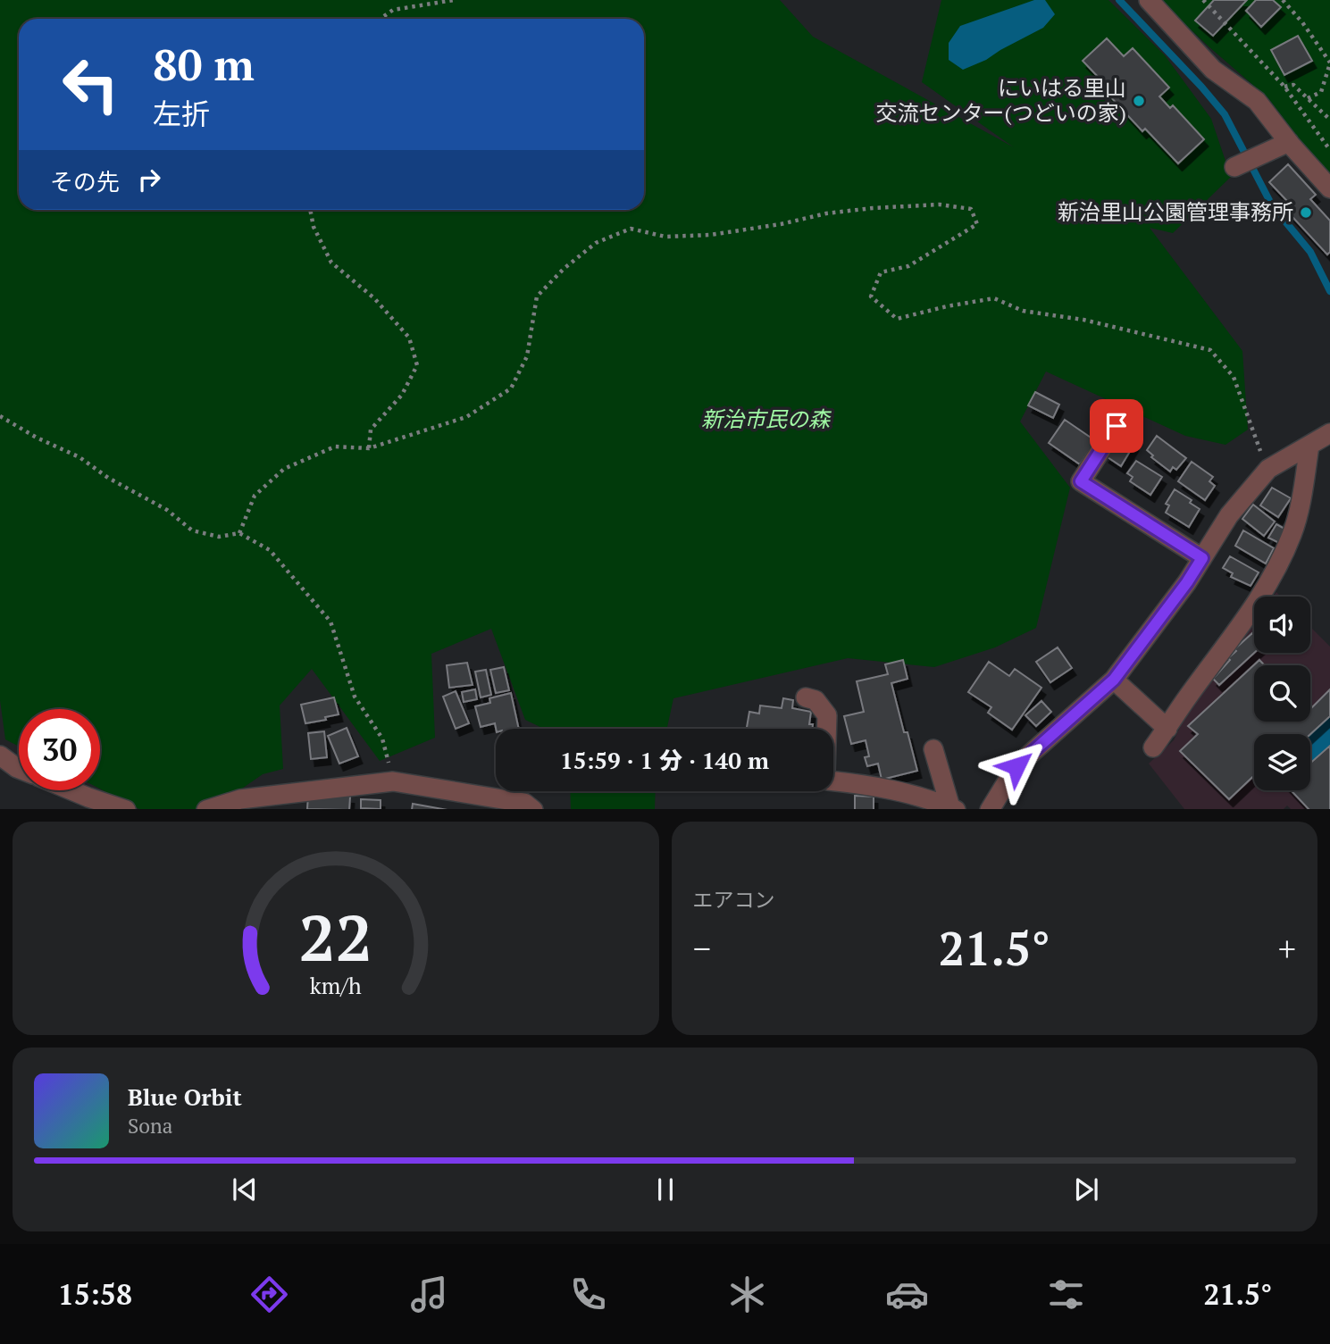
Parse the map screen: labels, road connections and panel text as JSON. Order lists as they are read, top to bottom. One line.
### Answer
{"parks":["新治市民の森"],"places":["にいはる里山 交流センター(つどいの家)","新治里山公園管理事務所"],"page":{"turn":["80 m","左折"],"then":"その先","limit":"30","trip":"15:59 · 1 分 · 140 m","tile":"エアコン","heat":["−","21.5°","+"],"song":["Blue Orbit","Sona"],"tabs":["15:58","21.5°"],"gauge":["22","km/h"]}}
